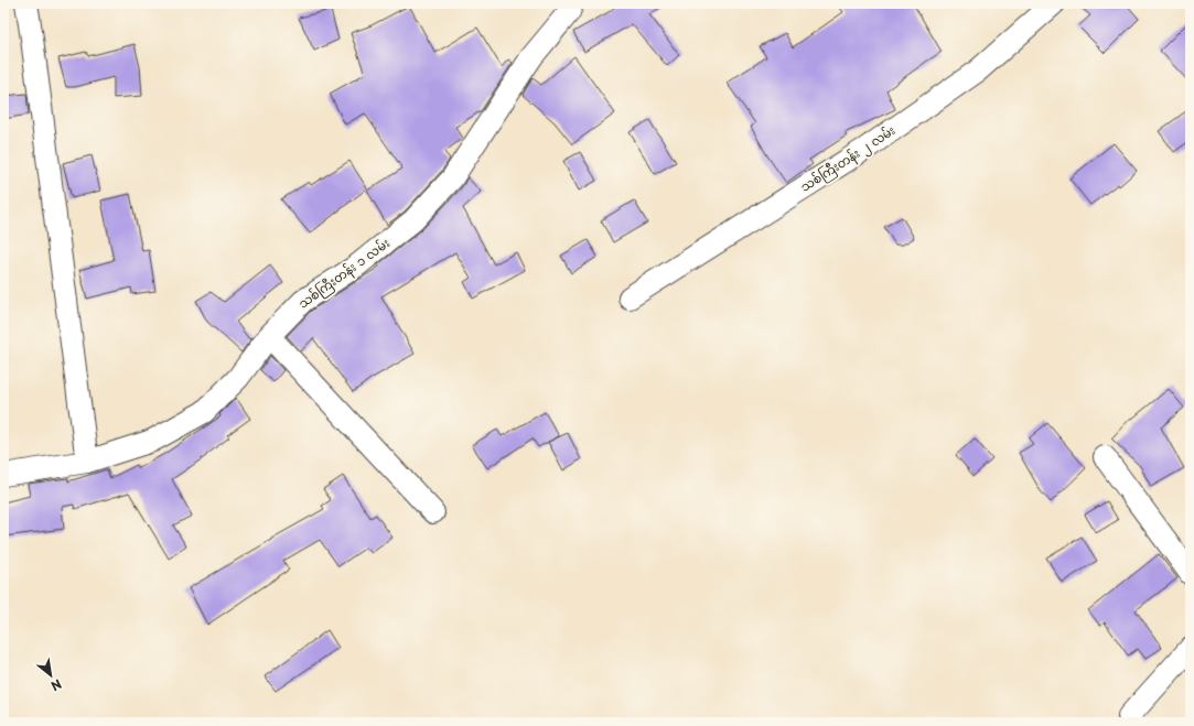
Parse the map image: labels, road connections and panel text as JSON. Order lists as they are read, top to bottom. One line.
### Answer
{"streets":{"street":["သစ်ကြီးတန်း ၂ လမ်း","သစ်ကြီးတန်း ၁ လမ်း"]},"north":"bottom right"}
